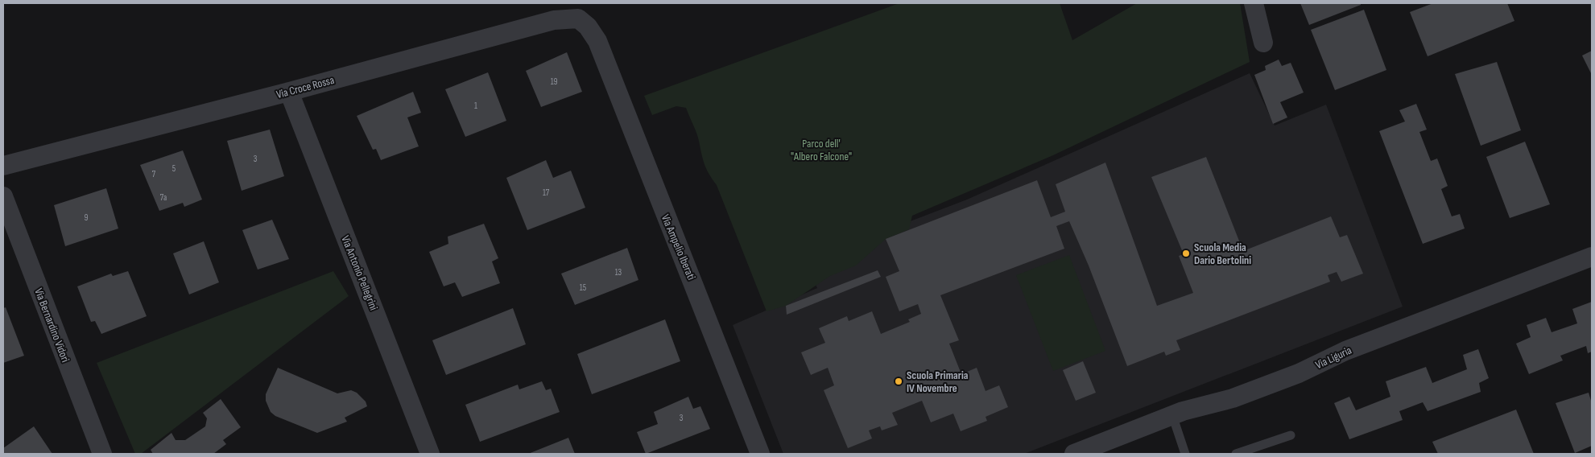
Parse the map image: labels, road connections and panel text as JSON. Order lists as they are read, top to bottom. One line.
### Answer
{"streets":{"street":["Via Croce Rossa","Via Ampelio Iberati","Via Antonio Pellegrini","Via Bernardino Vidori","Via Liguria"]},"crossings":[["Via Croce Rossa","Via Ampelio Iberati"],["Via Croce Rossa","Via Antonio Pellegrini"]],"parks":["Parco dell' \"Albero Falcone\""],"places":["Scuola Media Dario Bertolini","Scuola Primaria IV Novembre"],"house_numbers":["19","1","3","5","7","17","7a","9","13","15","3"]}
